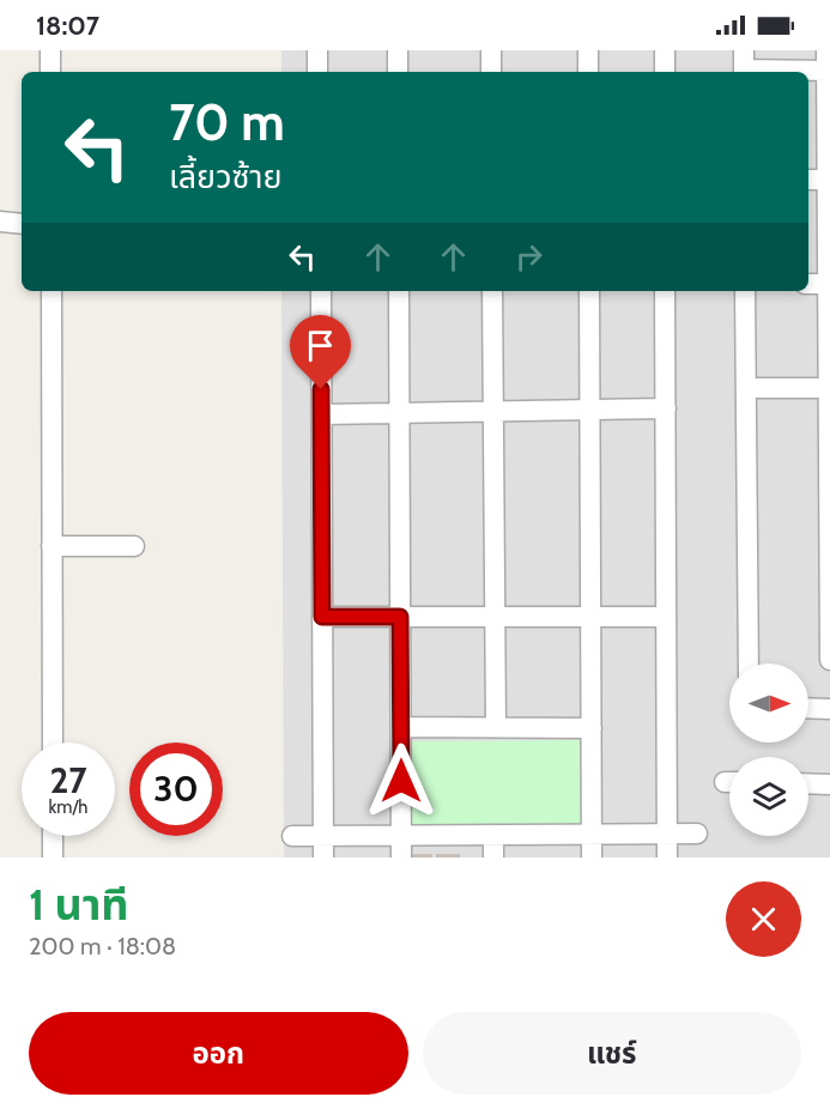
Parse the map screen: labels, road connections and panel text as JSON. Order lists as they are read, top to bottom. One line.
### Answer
{"north":"right","page":{"status":"18:07","turn":["70 m","เลี้ยวซ้าย"],"speed":"27 km/h","limit":"30","heading":["1 นาที","200 m · 18:08"],"buttons":["ออก","แชร์"]}}
